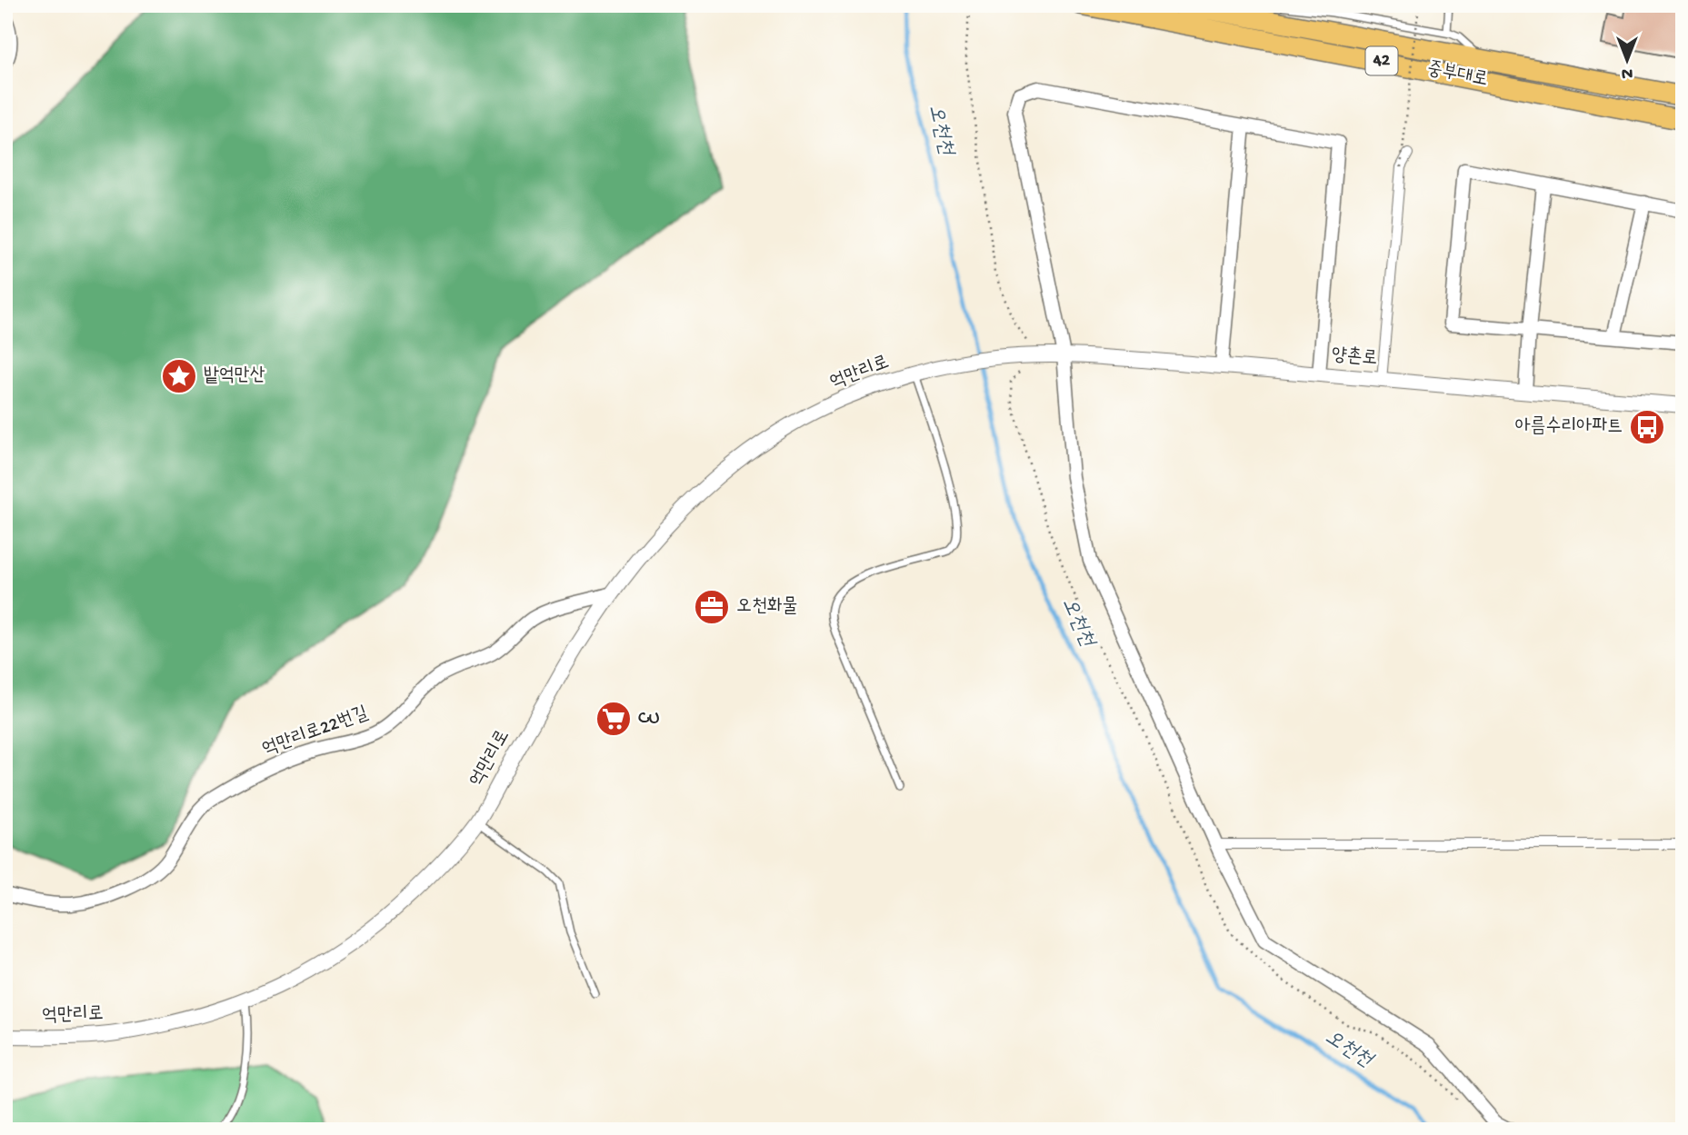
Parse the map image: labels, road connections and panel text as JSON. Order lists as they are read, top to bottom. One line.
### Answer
{"streets":{"main road":["42","중부대로"],"street":["양촌로","억만리로","억만리로22번길"]},"crossings":[["양촌로","억만리로"],["억만리로","억만리로22번길"]],"water":["오천천"],"places":{"place":["밭억만산"],"bus stop":["아름수리아파트"],"office":["오천화물"],"supermarket":["CU"]},"north":"bottom"}
